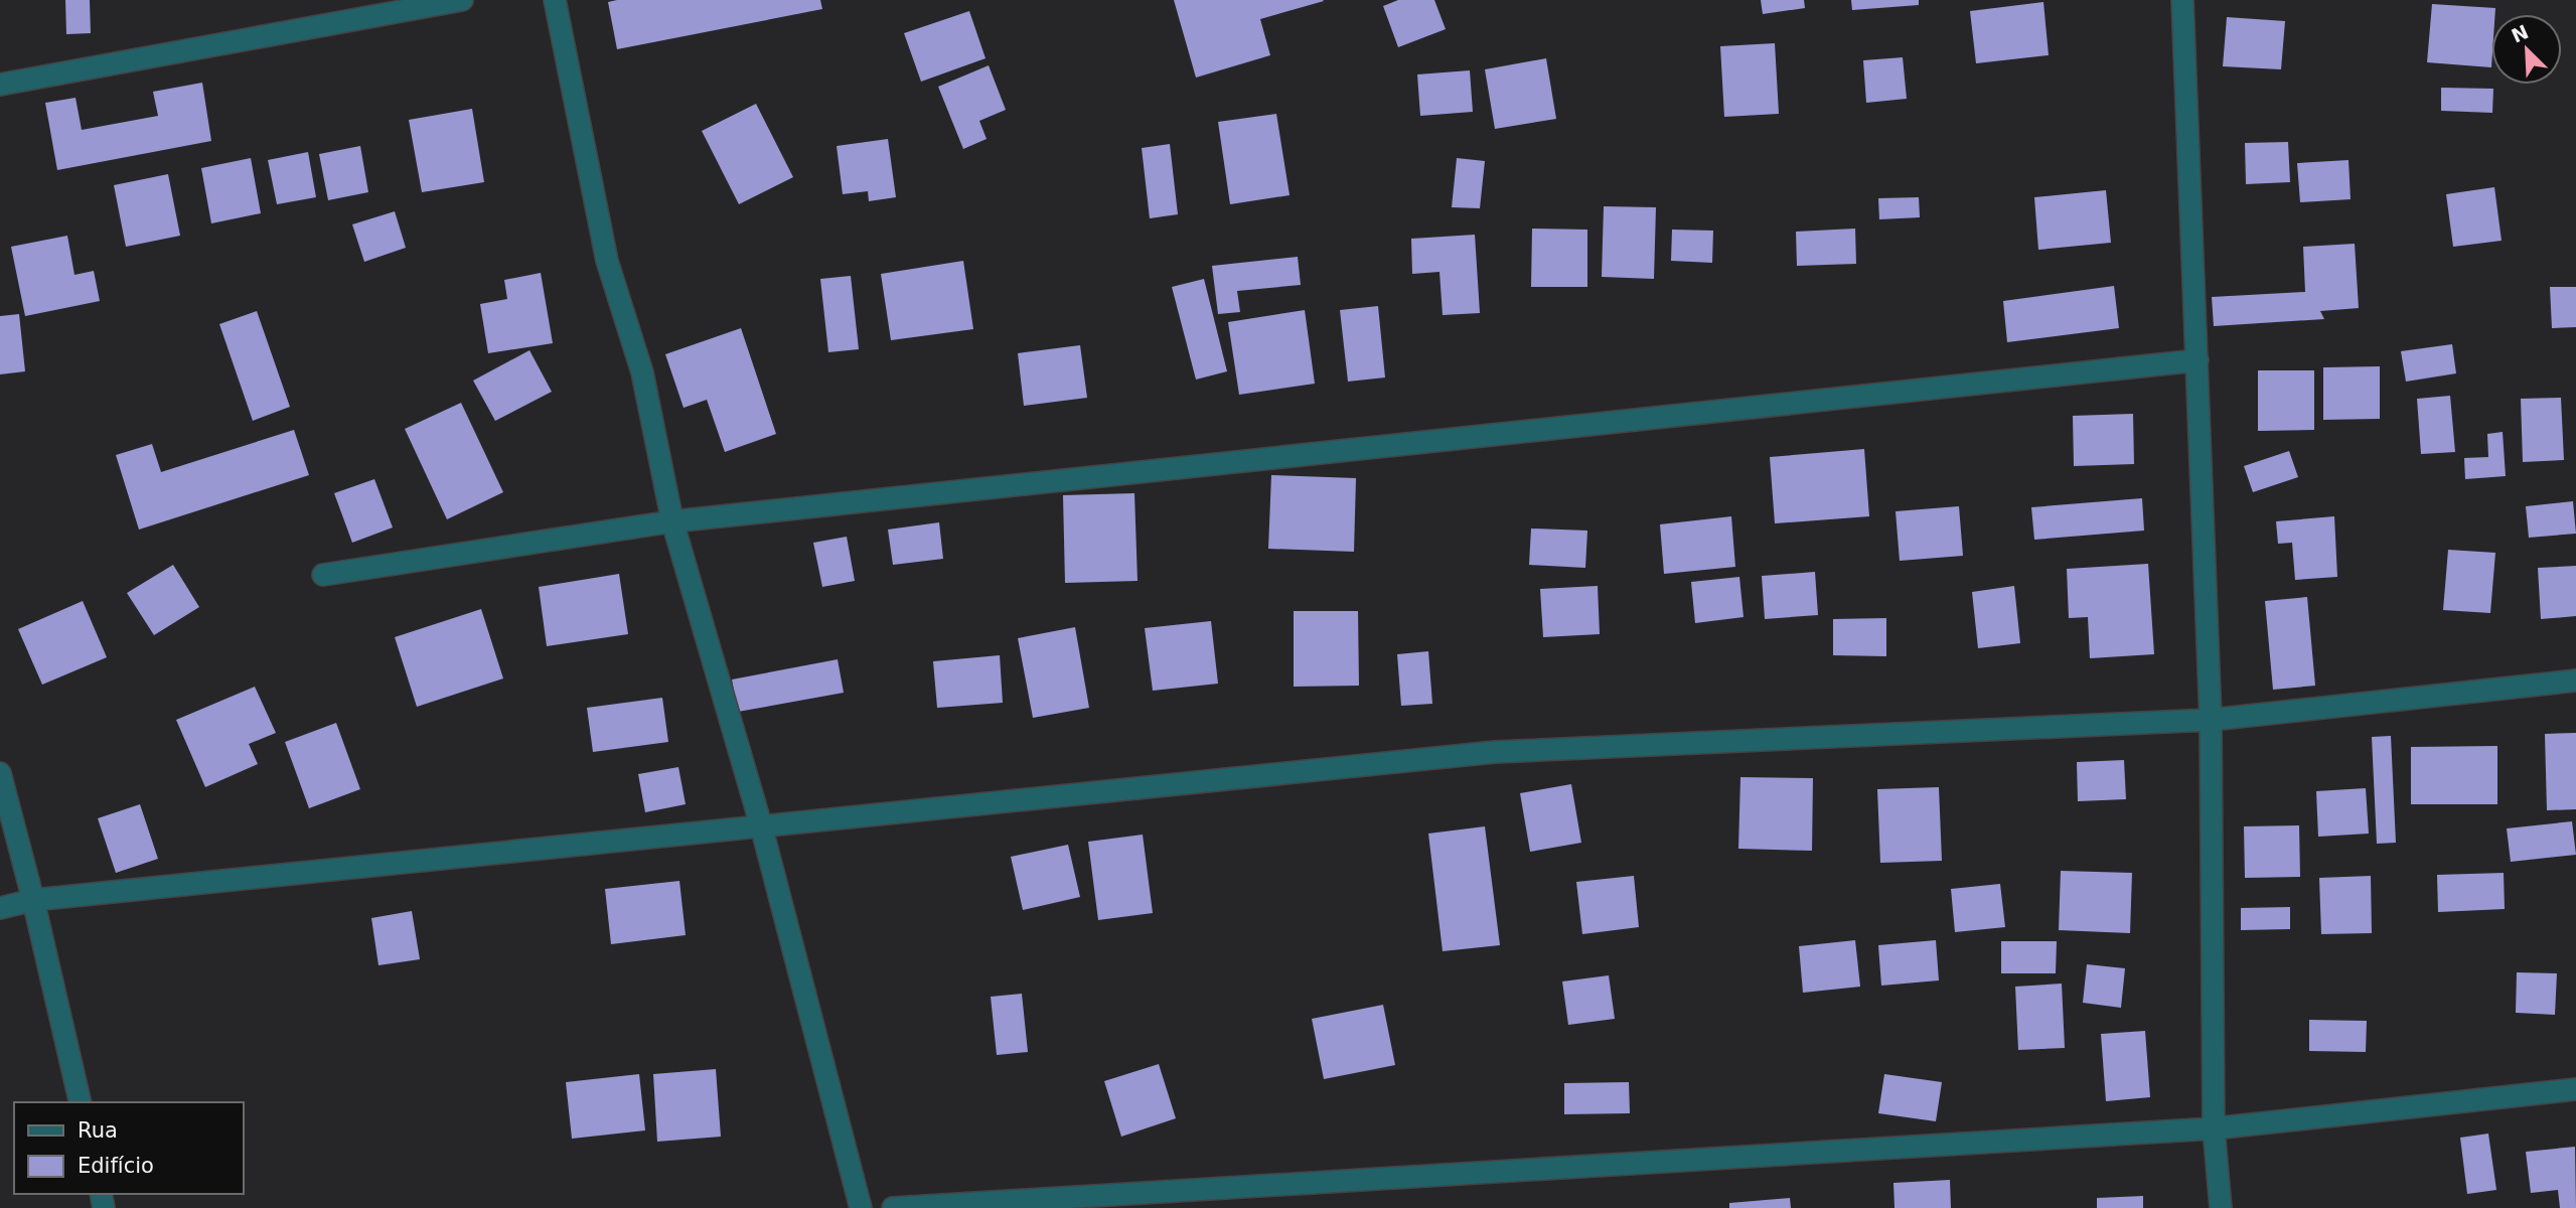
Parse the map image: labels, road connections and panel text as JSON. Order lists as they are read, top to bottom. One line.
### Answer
{"legend":["Rua","Edifício"],"north":"top left"}
